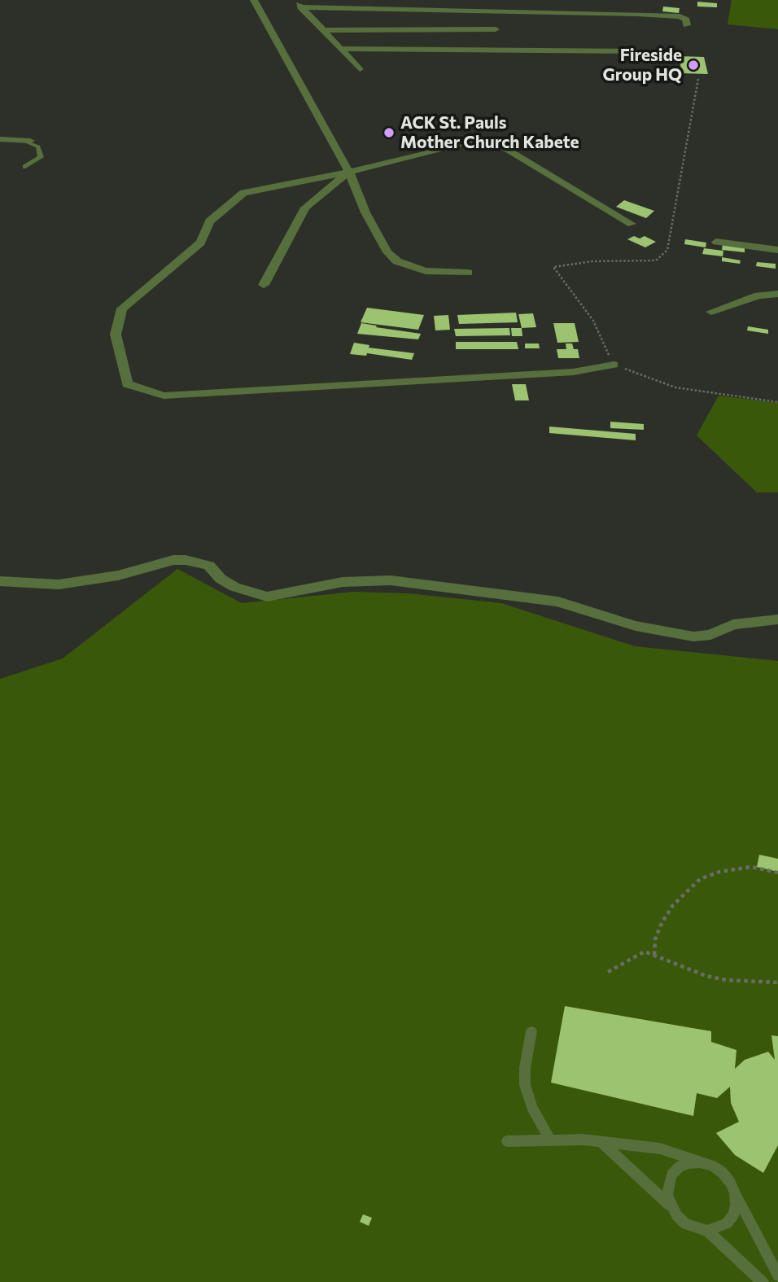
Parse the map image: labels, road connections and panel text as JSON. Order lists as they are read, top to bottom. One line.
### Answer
{"places":["Fireside Group HQ","ACK St. Pauls Mother Church Kabete"]}
